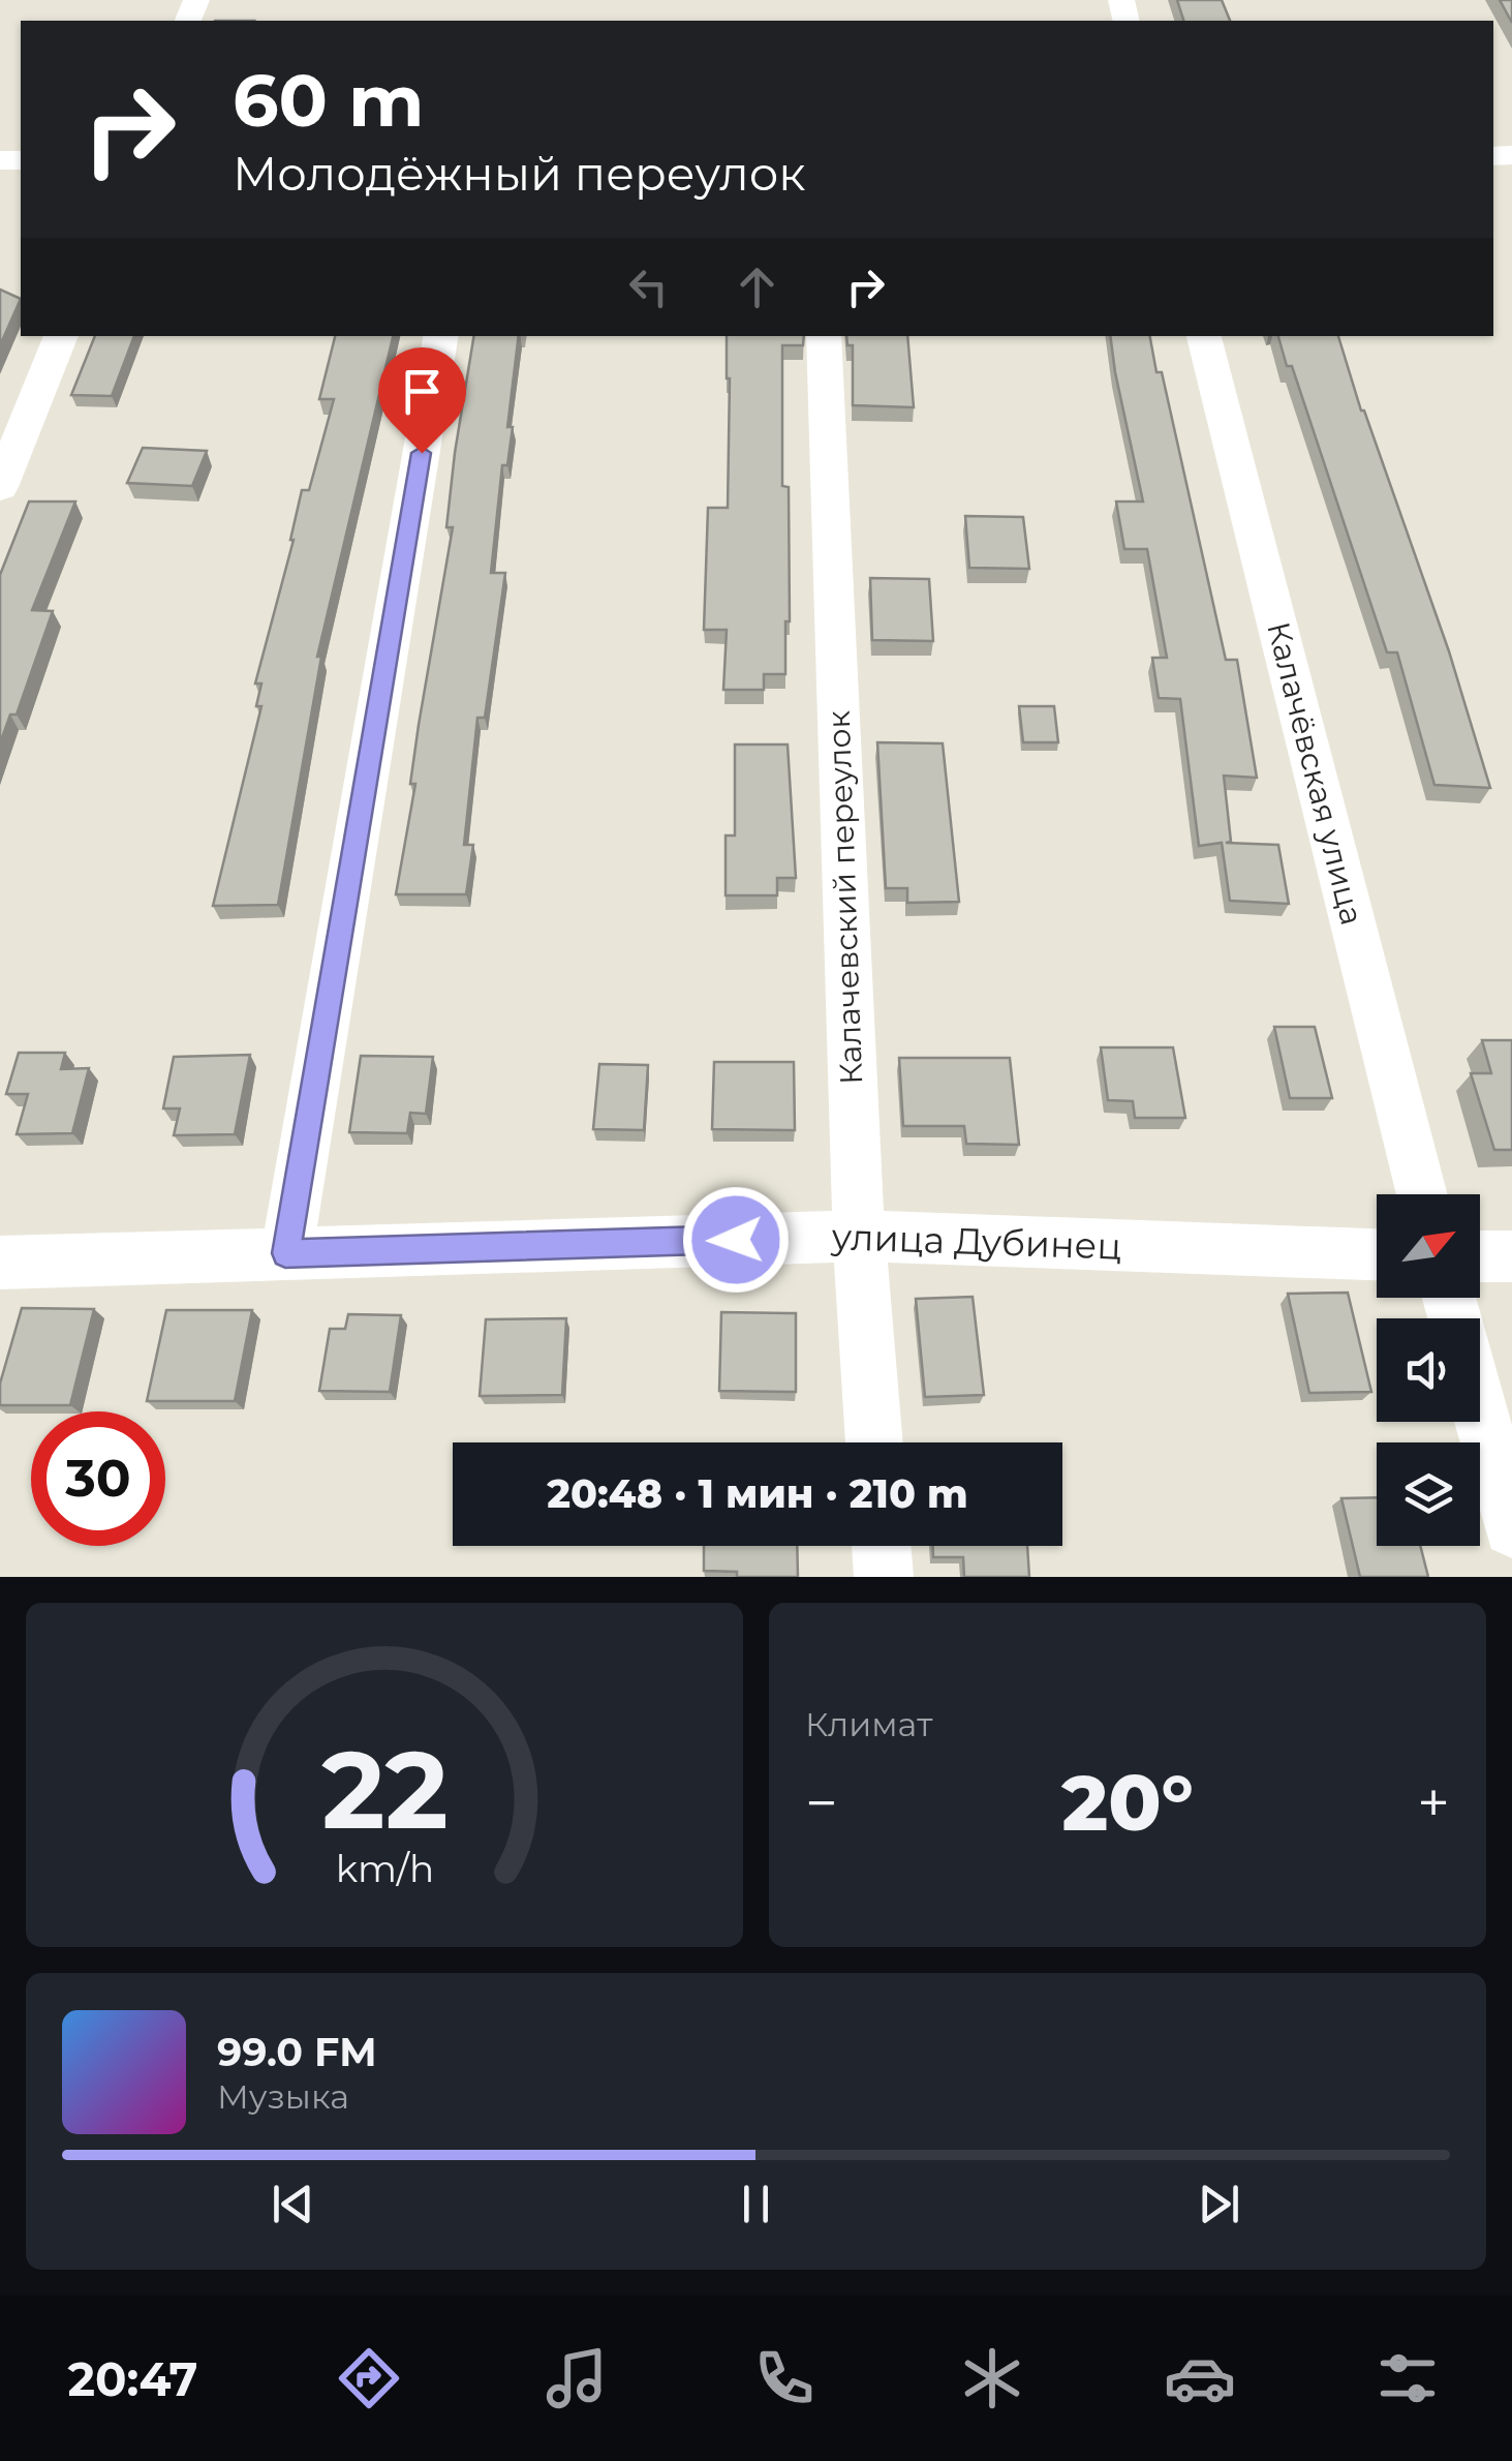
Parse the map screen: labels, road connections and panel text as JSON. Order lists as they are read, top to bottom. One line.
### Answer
{"streets":{"street":["Калачёвская улица","Калачевский переулок","улица Дубинец"]},"crossings":[["Калачевский переулок","улица Дубинец"]],"north":"top right","page":{"turn":["60 m","Молодёжный переулок"],"limit":"30","trip":"20:48 · 1 мин · 210 m","tile":"Климат","heat":["−","20°","+"],"song":["99.0 FM","Музыка"],"tabs":"20:47","gauge":["22","km/h"]}}
